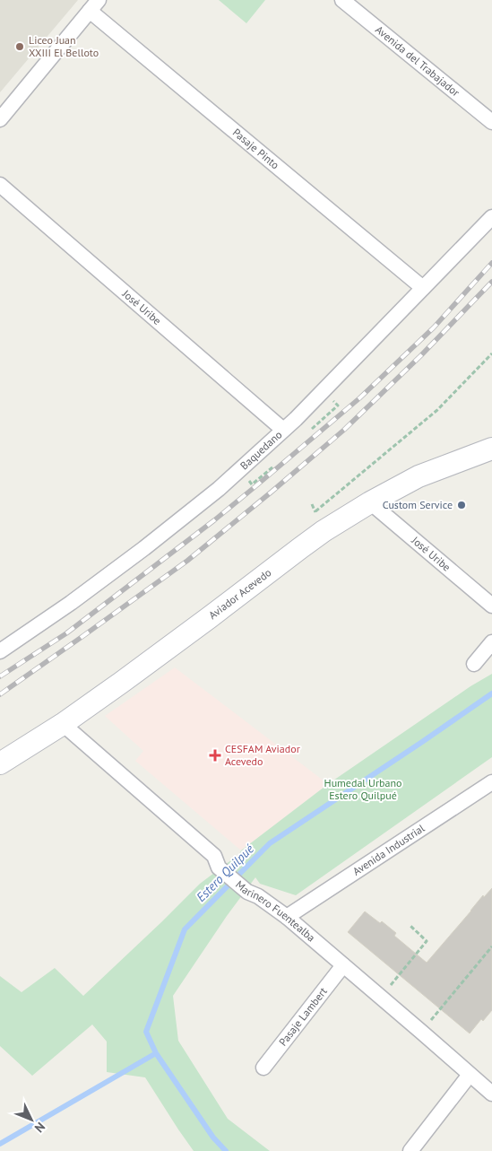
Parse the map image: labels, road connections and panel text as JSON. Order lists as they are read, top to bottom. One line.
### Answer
{"streets":{"main road":["Aviador Acevedo"],"street":["Avenida del Trabajador","Pasaje Pinto","José Uribe","Baquedano","Avenida Industrial","Marinero Fuentealba","Pasaje Lambert"]},"crossings":[["Pasaje Pinto","Baquedano"],["José Uribe","Baquedano"],["José Uribe","Aviador Acevedo"],["Aviador Acevedo","Marinero Fuentealba"],["Avenida Industrial","Marinero Fuentealba"],["Marinero Fuentealba","Pasaje Lambert"]],"water":["Estero Quilpué"],"parks":["Humedal Urbano Estero Quilpué"],"places":{"other":["Liceo Juan XXIII El Belloto","Custom Service"],"health":["CESFAM Aviador Acevedo"]},"north":"bottom right"}
